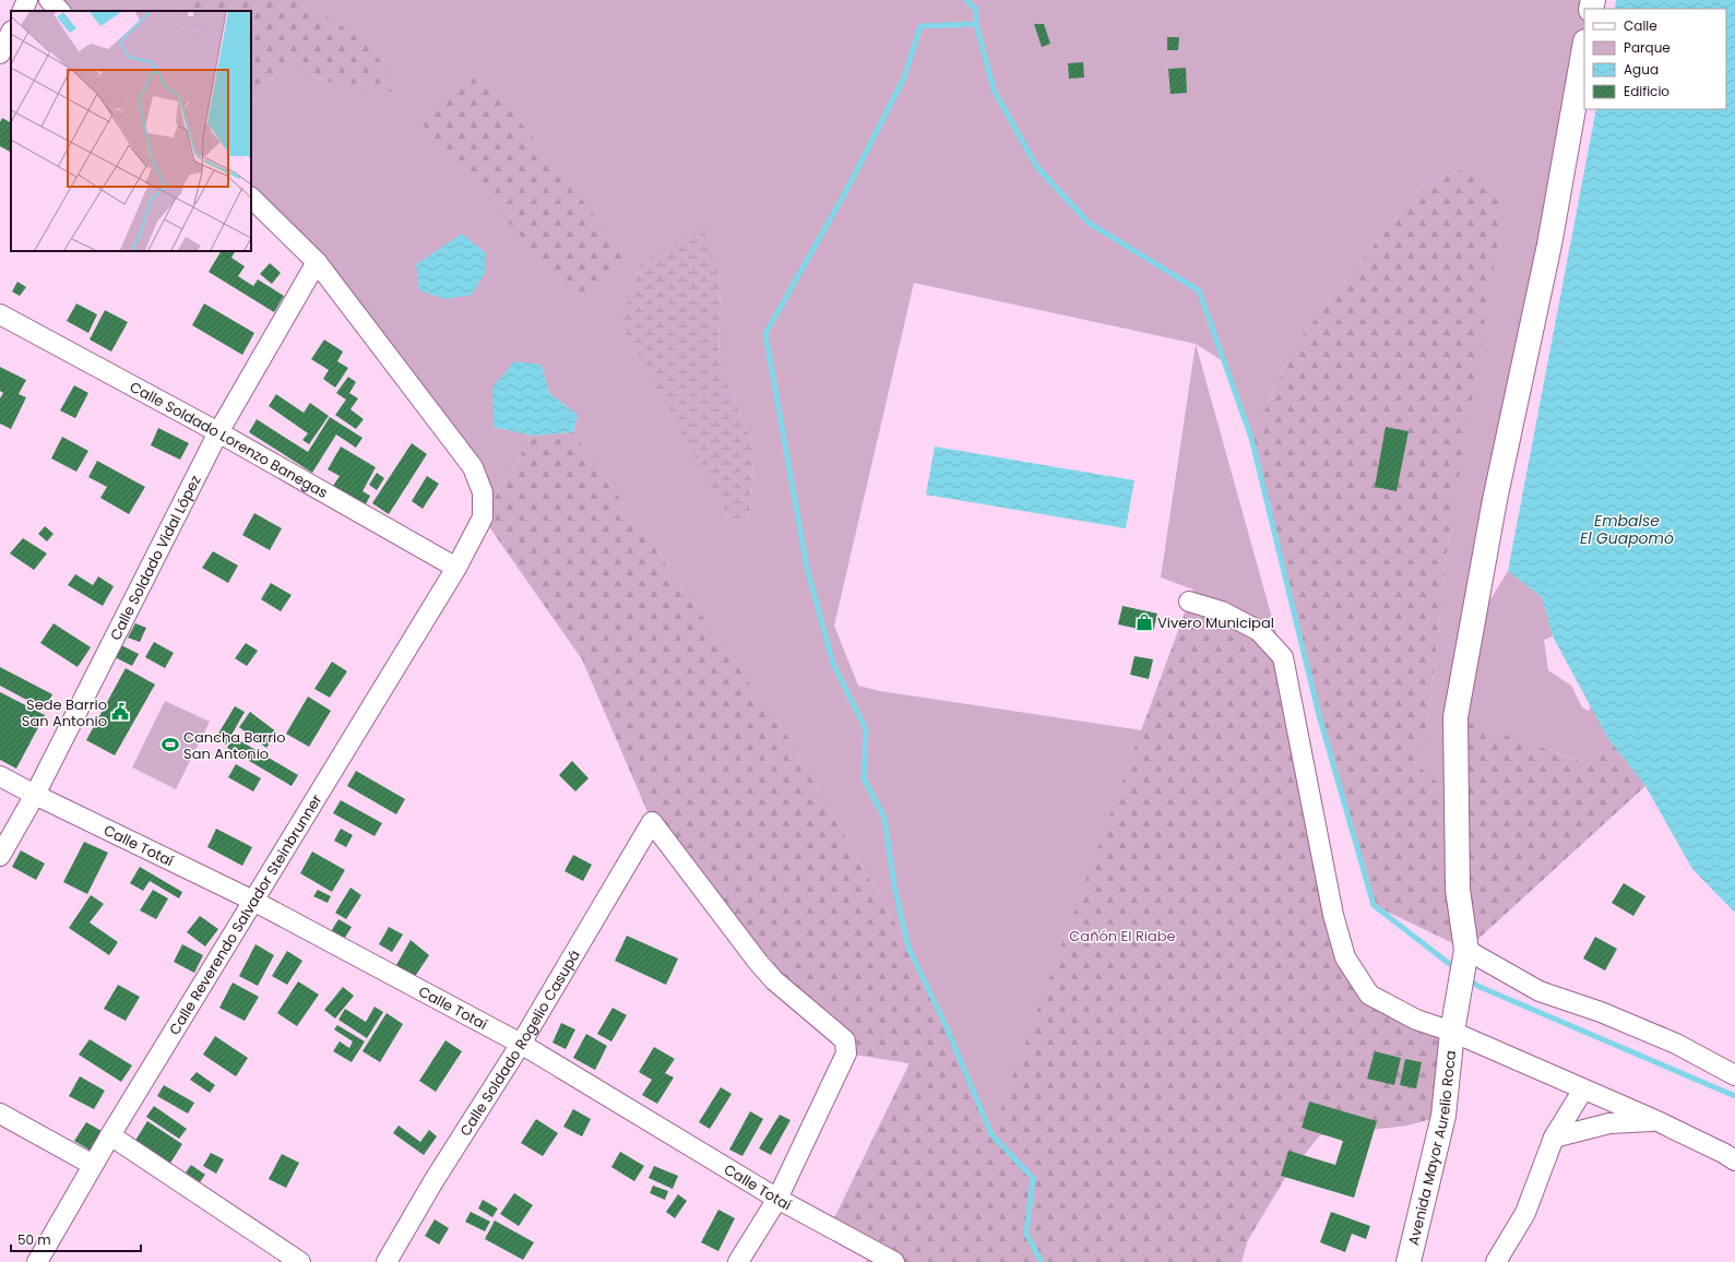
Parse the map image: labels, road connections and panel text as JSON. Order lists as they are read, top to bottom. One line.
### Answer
{"streets":{"main road":["Avenida Mayor Aurelio Roca"],"street":["Calle Soldado Lorenzo Banegas","Calle Soldado Vidal López","Calle Totaí","Calle Reverendo Salvador Steinbrunner","Calle Soldado Rogelio Casupá"]},"crossings":[["Calle Soldado Lorenzo Banegas","Calle Soldado Vidal López"],["Calle Soldado Lorenzo Banegas","Calle Reverendo Salvador Steinbrunner"],["Calle Soldado Vidal López","Calle Totaí"],["Calle Soldado Vidal López","Calle Reverendo Salvador Steinbrunner"],["Calle Totaí","Calle Reverendo Salvador Steinbrunner"],["Calle Totaí","Calle Soldado Rogelio Casupá"]],"water":["Embalse El Guapomó"],"parks":["Cañón El Riabe"],"places":{"shop":["Vivero Municipal"],"public building":["Sede Barrio San Antonio"],"sports":["Cancha Barrio San Antonio"]},"legend":["Calle","Parque","Agua","Edificio"],"scale_bar":"50 m"}
